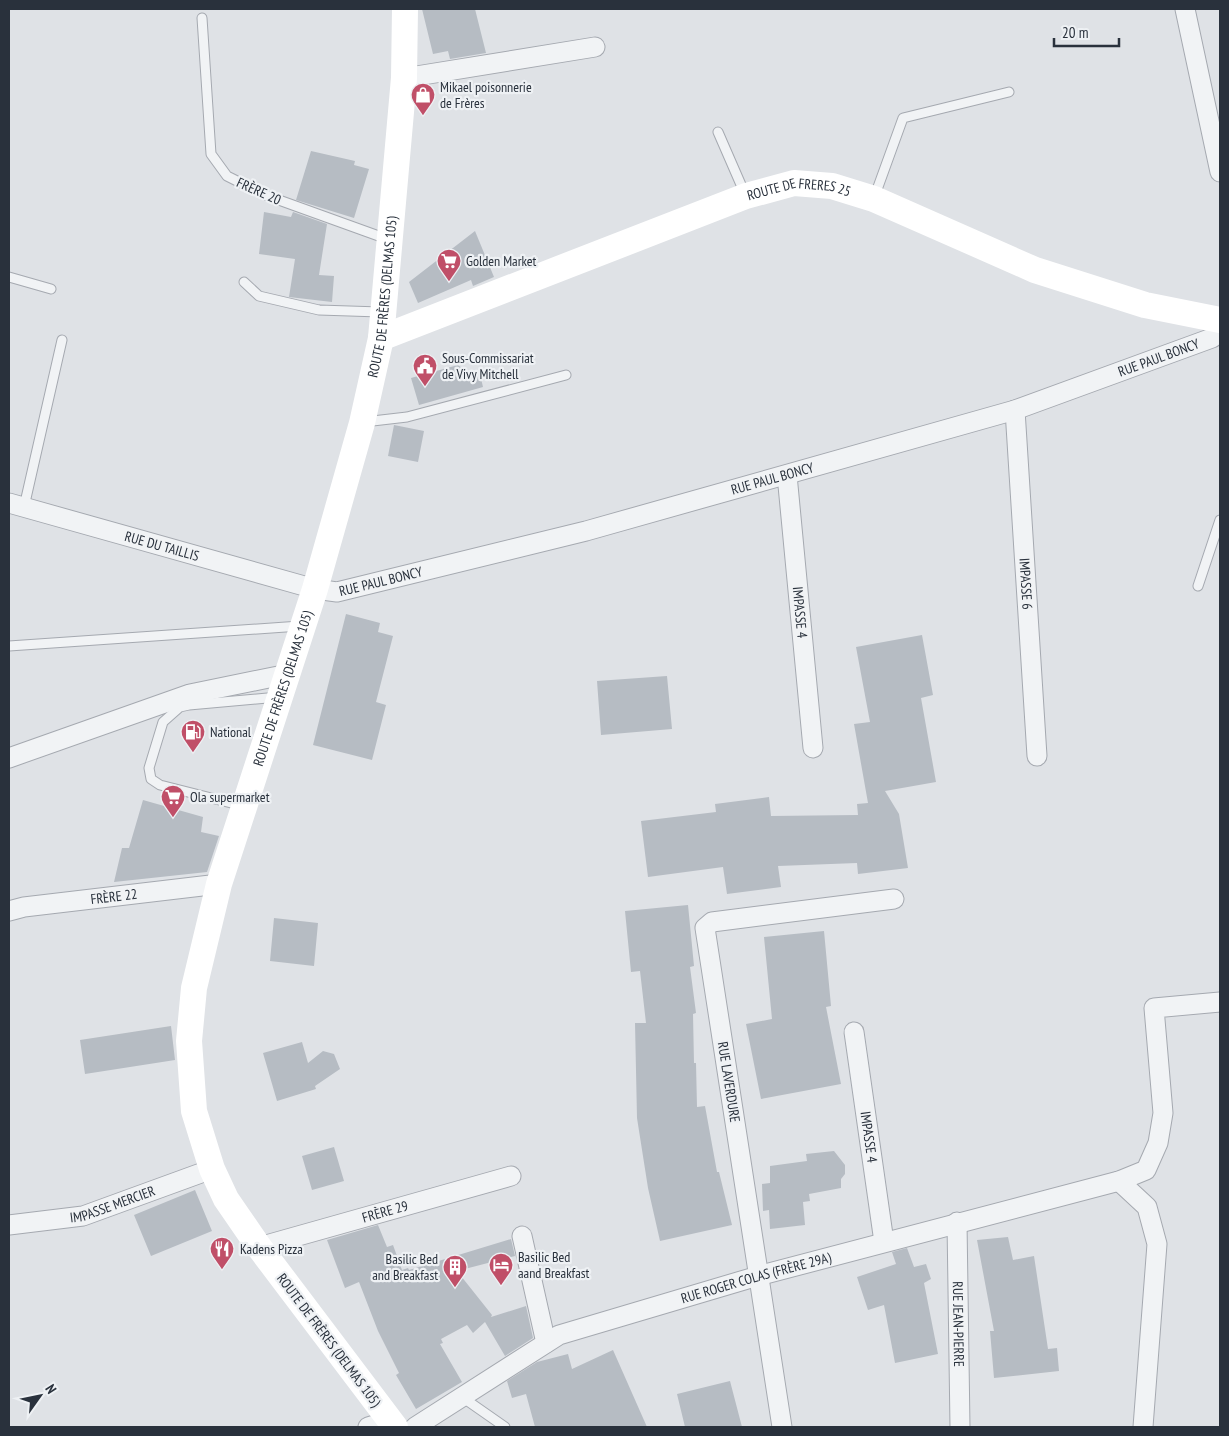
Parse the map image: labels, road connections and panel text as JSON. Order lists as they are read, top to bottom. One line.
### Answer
{"streets":{"main road":["ROUTE DE FRERES 25","ROUTE DE FRÈRES (DELMAS 105)"],"street":["RUE PAUL BONCY","RUE DU TAILLIS","IMPASSE 6","IMPASSE 4","FRÈRE 22","RUE LAVERDURE","IMPASSE MERCIER","FRÈRE 29","RUE ROGER COLAS (FRÈRE 29A)","RUE JEAN-PIERRE"],"lane":["FRÈRE 20"]},"crossings":[["FRÈRE 20","ROUTE DE FRÈRES (DELMAS 105)"],["ROUTE DE FRERES 25","ROUTE DE FRÈRES (DELMAS 105)"],["ROUTE DE FRÈRES (DELMAS 105)","RUE PAUL BONCY"],["ROUTE DE FRÈRES (DELMAS 105)","RUE DU TAILLIS"],["ROUTE DE FRÈRES (DELMAS 105)","FRÈRE 22"],["ROUTE DE FRÈRES (DELMAS 105)","IMPASSE MERCIER"],["ROUTE DE FRÈRES (DELMAS 105)","FRÈRE 29"],["RUE PAUL BONCY","RUE DU TAILLIS"],["RUE PAUL BONCY","IMPASSE 6"],["RUE PAUL BONCY","IMPASSE 4"],["IMPASSE 4","RUE ROGER COLAS (FRÈRE 29A)"],["RUE LAVERDURE","RUE ROGER COLAS (FRÈRE 29A)"],["RUE ROGER COLAS (FRÈRE 29A)","RUE JEAN-PIERRE"]],"places":{"shop":["Mikael poisonnerie de Frères"],"supermarket":["Golden Market","Ola supermarket"],"public building":["Sous-Commissariat de Vivy Mitchell"],"fuel station":["National"],"restaurant":["Kadens Pizza"],"hotel":["Basilic Bed aand Breakfast"],"building":["Basilic Bed and Breakfast"]},"scale_bar":"20 m","north":"top right"}
